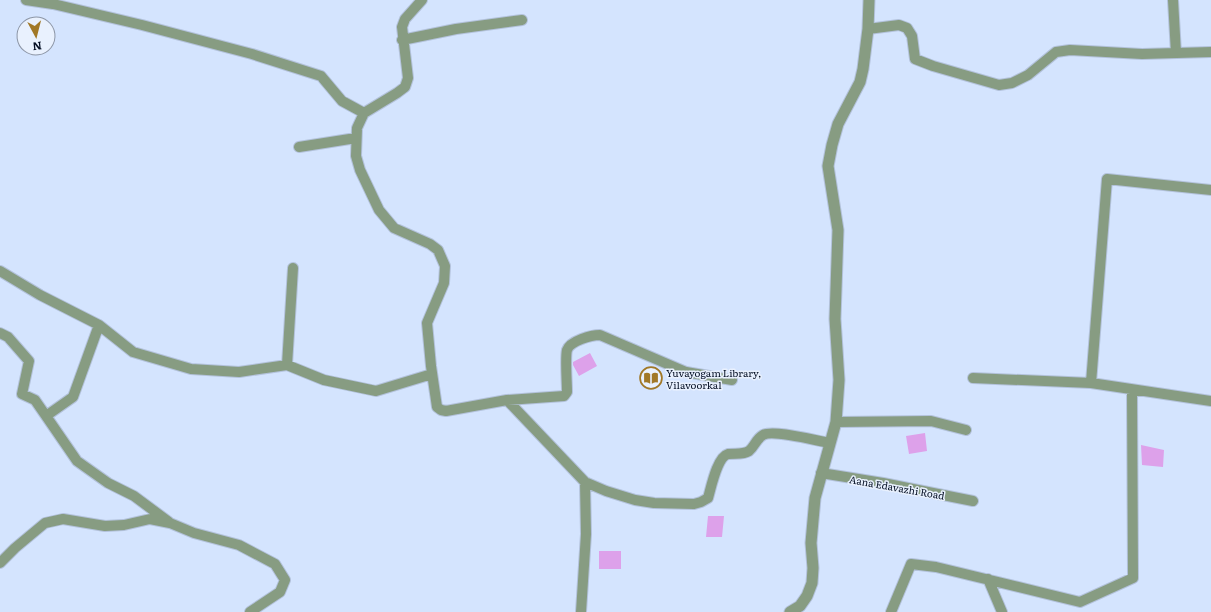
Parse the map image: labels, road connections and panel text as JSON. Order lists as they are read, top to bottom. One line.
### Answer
{"streets":{"street":["Aana Edavazhi Road"]},"places":{"library":["Yuvayogam Library, Vilavoorkal"]},"north":"bottom"}
